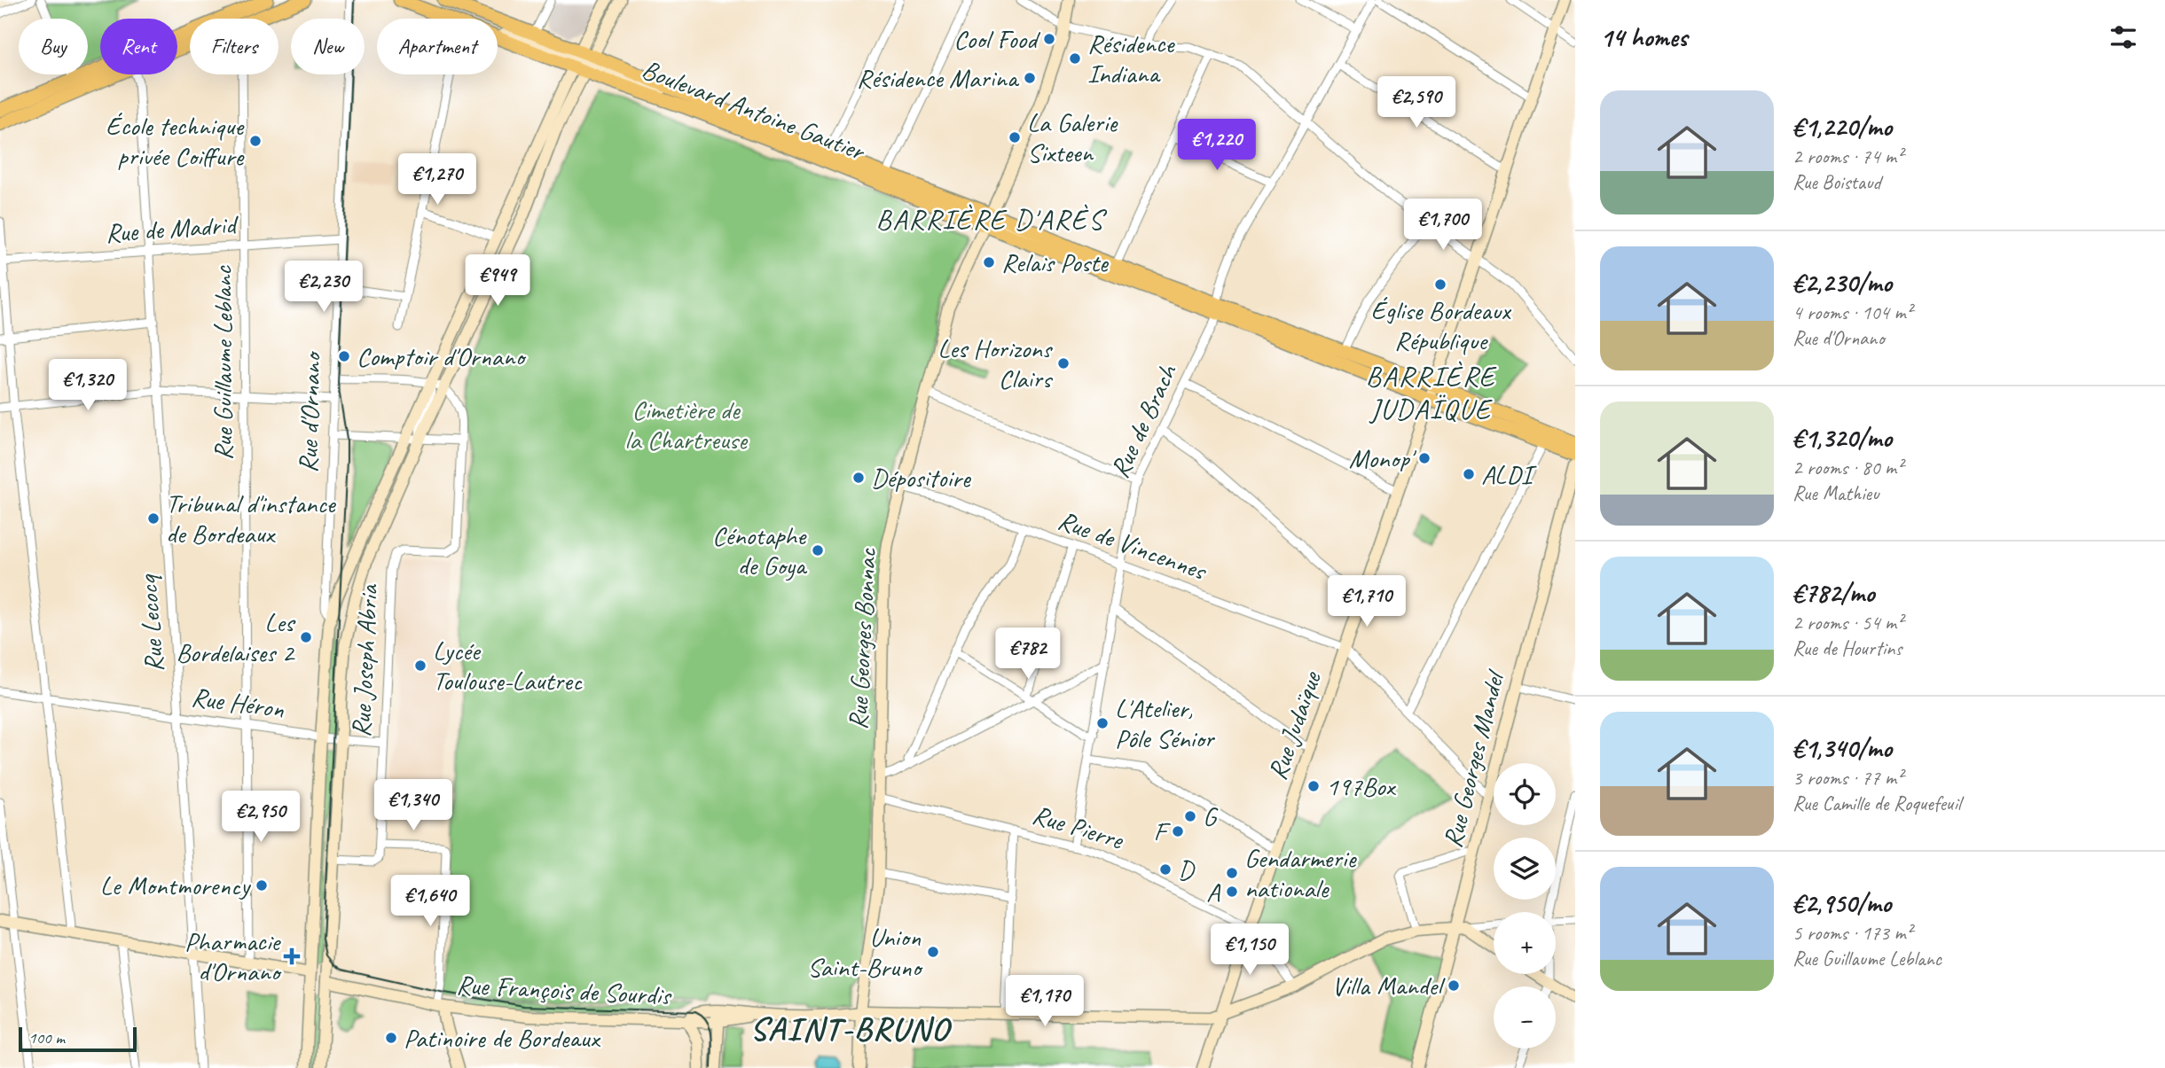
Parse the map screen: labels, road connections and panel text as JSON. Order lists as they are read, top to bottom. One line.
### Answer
{"streets":{"main road":["Boulevard Antoine Gautier","Rue d'Ornano","Rue Georges Bonnac","Rue Judaïque","Rue Georges Mandel","Rue François de Sourdis"],"street":["Rue de Madrid","Rue Guillaume Leblanc","Rue de Brach","Rue de Vincennes","Rue Lecocq","Rue Joseph Abria","Rue Héron","Rue Pierre"]},"crossings":[["Boulevard Antoine Gautier","Rue de Brach"],["Boulevard Antoine Gautier","Rue Georges Bonnac"],["Rue de Madrid","Rue Guillaume Leblanc"],["Rue de Madrid","Rue d'Ornano"],["Rue de Madrid","Rue Lecocq"],["Rue Guillaume Leblanc","Rue Héron"],["Rue d'Ornano","Rue Héron"],["Rue de Brach","Rue de Vincennes"],["Rue de Brach","Rue Pierre"],["Rue de Vincennes","Rue Georges Bonnac"],["Rue de Vincennes","Rue Judaïque"],["Rue Lecocq","Rue Héron"],["Rue Georges Bonnac","Rue Pierre"],["Rue Judaïque","Rue Pierre"]],"districts":["BARRIÈRE D'ARÈS","BARRIÈRE JUDAÏQUE","SAINT-BRUNO"],"parks":["Cimetière de la Chartreuse"],"places":{"other":["Cool Food","Résidence Indiana","Résidence Marina","La Galerie Sixteen","École technique privée Coiffure","Relais Poste","Église Bordeaux République","Comptoir d'Ornano","Les Horizons Clairs","Monop'","ALDI","Dépositoire","Tribunal d'instance de Bordeaux","Cénotaphe de Goya","Les Bordelaises 2","Lycée Toulouse-Lautrec","L'Atelier, Pôle Sénior","197Box","G","F","D","Gendarmerie nationale","Le Montmorency","A","Union Saint-Bruno","Villa Mandel","Patinoire de Bordeaux"],"health":["Pharmacie d'Ornano"]},"scale_bar":"100 m","page":{"heading":"14 homes","chip":["Buy","Rent","Filters","New","Apartment"],"list":[{"name":"€1,220/mo","note":"2 rooms · 74 m² · Rue Boistaud"},{"name":"€2,230/mo","note":"4 rooms · 104 m² · Rue d'Ornano"},{"name":"€1,320/mo","note":"2 rooms · 80 m² · Rue Mathieu"},{"name":"€782/mo","note":"2 rooms · 54 m² · Rue de Hourtins"},{"name":"€1,340/mo","note":"3 rooms · 77 m² · Rue Camille de Roquefeuil"},{"name":"€2,950/mo","note":"5 rooms · 173 m² · Rue Guillaume Leblanc"}],"price":["€2,590","€1,220","€1,270","€1,700","€949","€2,230","€1,320","€1,710","€782","€1,340","€2,950","€1,640","€1,150","€1,170"],"map_buttons":["+","−"],"scale":"100 m"}}
